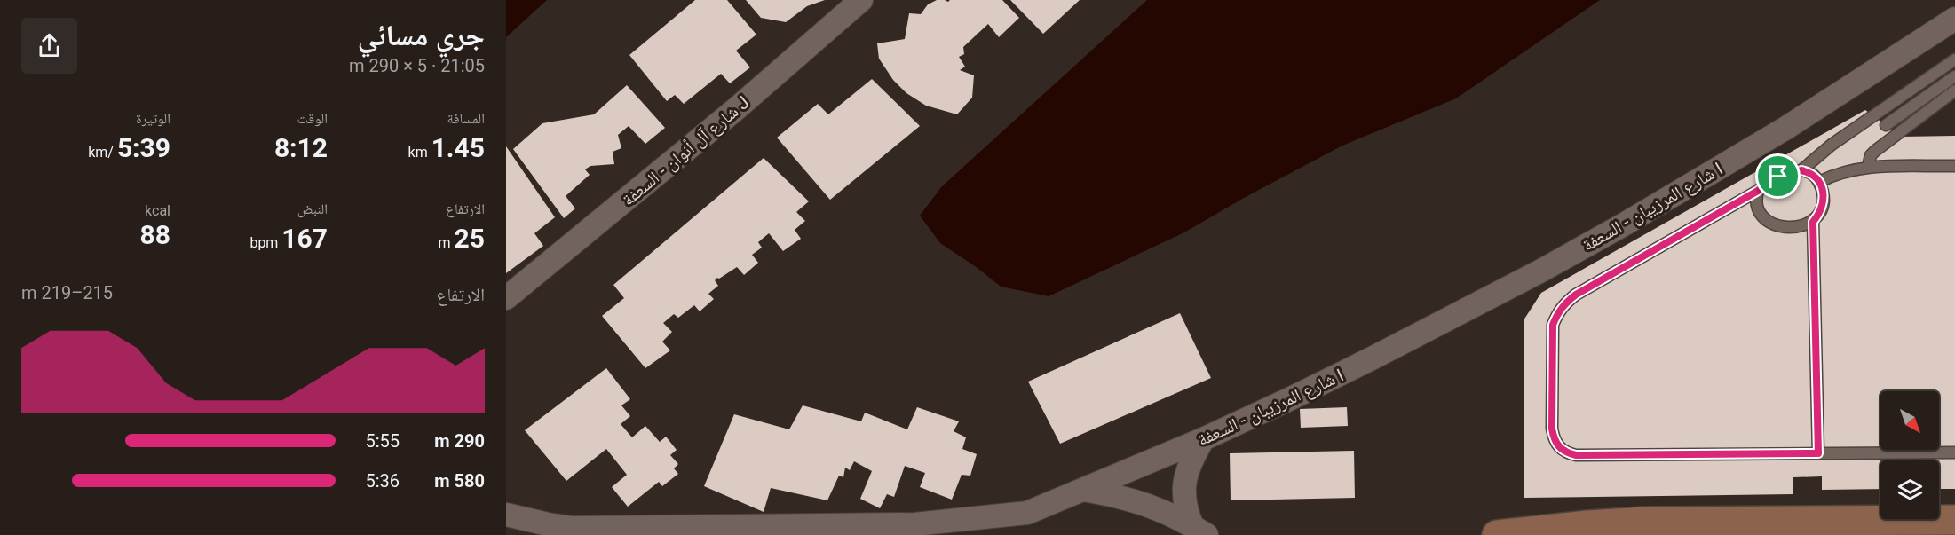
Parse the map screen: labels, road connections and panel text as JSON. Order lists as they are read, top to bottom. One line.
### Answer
{"streets":{"street":["شارع آل أنوان - السعفة J","شارع المرزيبان - السعفة I"]},"north":"bottom right","page":{"heading":["جري مسائي","21:05 · 5 × 290 m"],"stats":[["المسافة","1.45 km"],["الوقت","8:12"],["الوتيرة","5:39 /km"],["الارتفاع","25 m"],["النبض","167 bpm"],["kcal","88"]],"chart":["الارتفاع","215–219 m"],"list":[{"name":"290 m","note":"5:55"},{"name":"580 m","note":"5:36"}]}}
